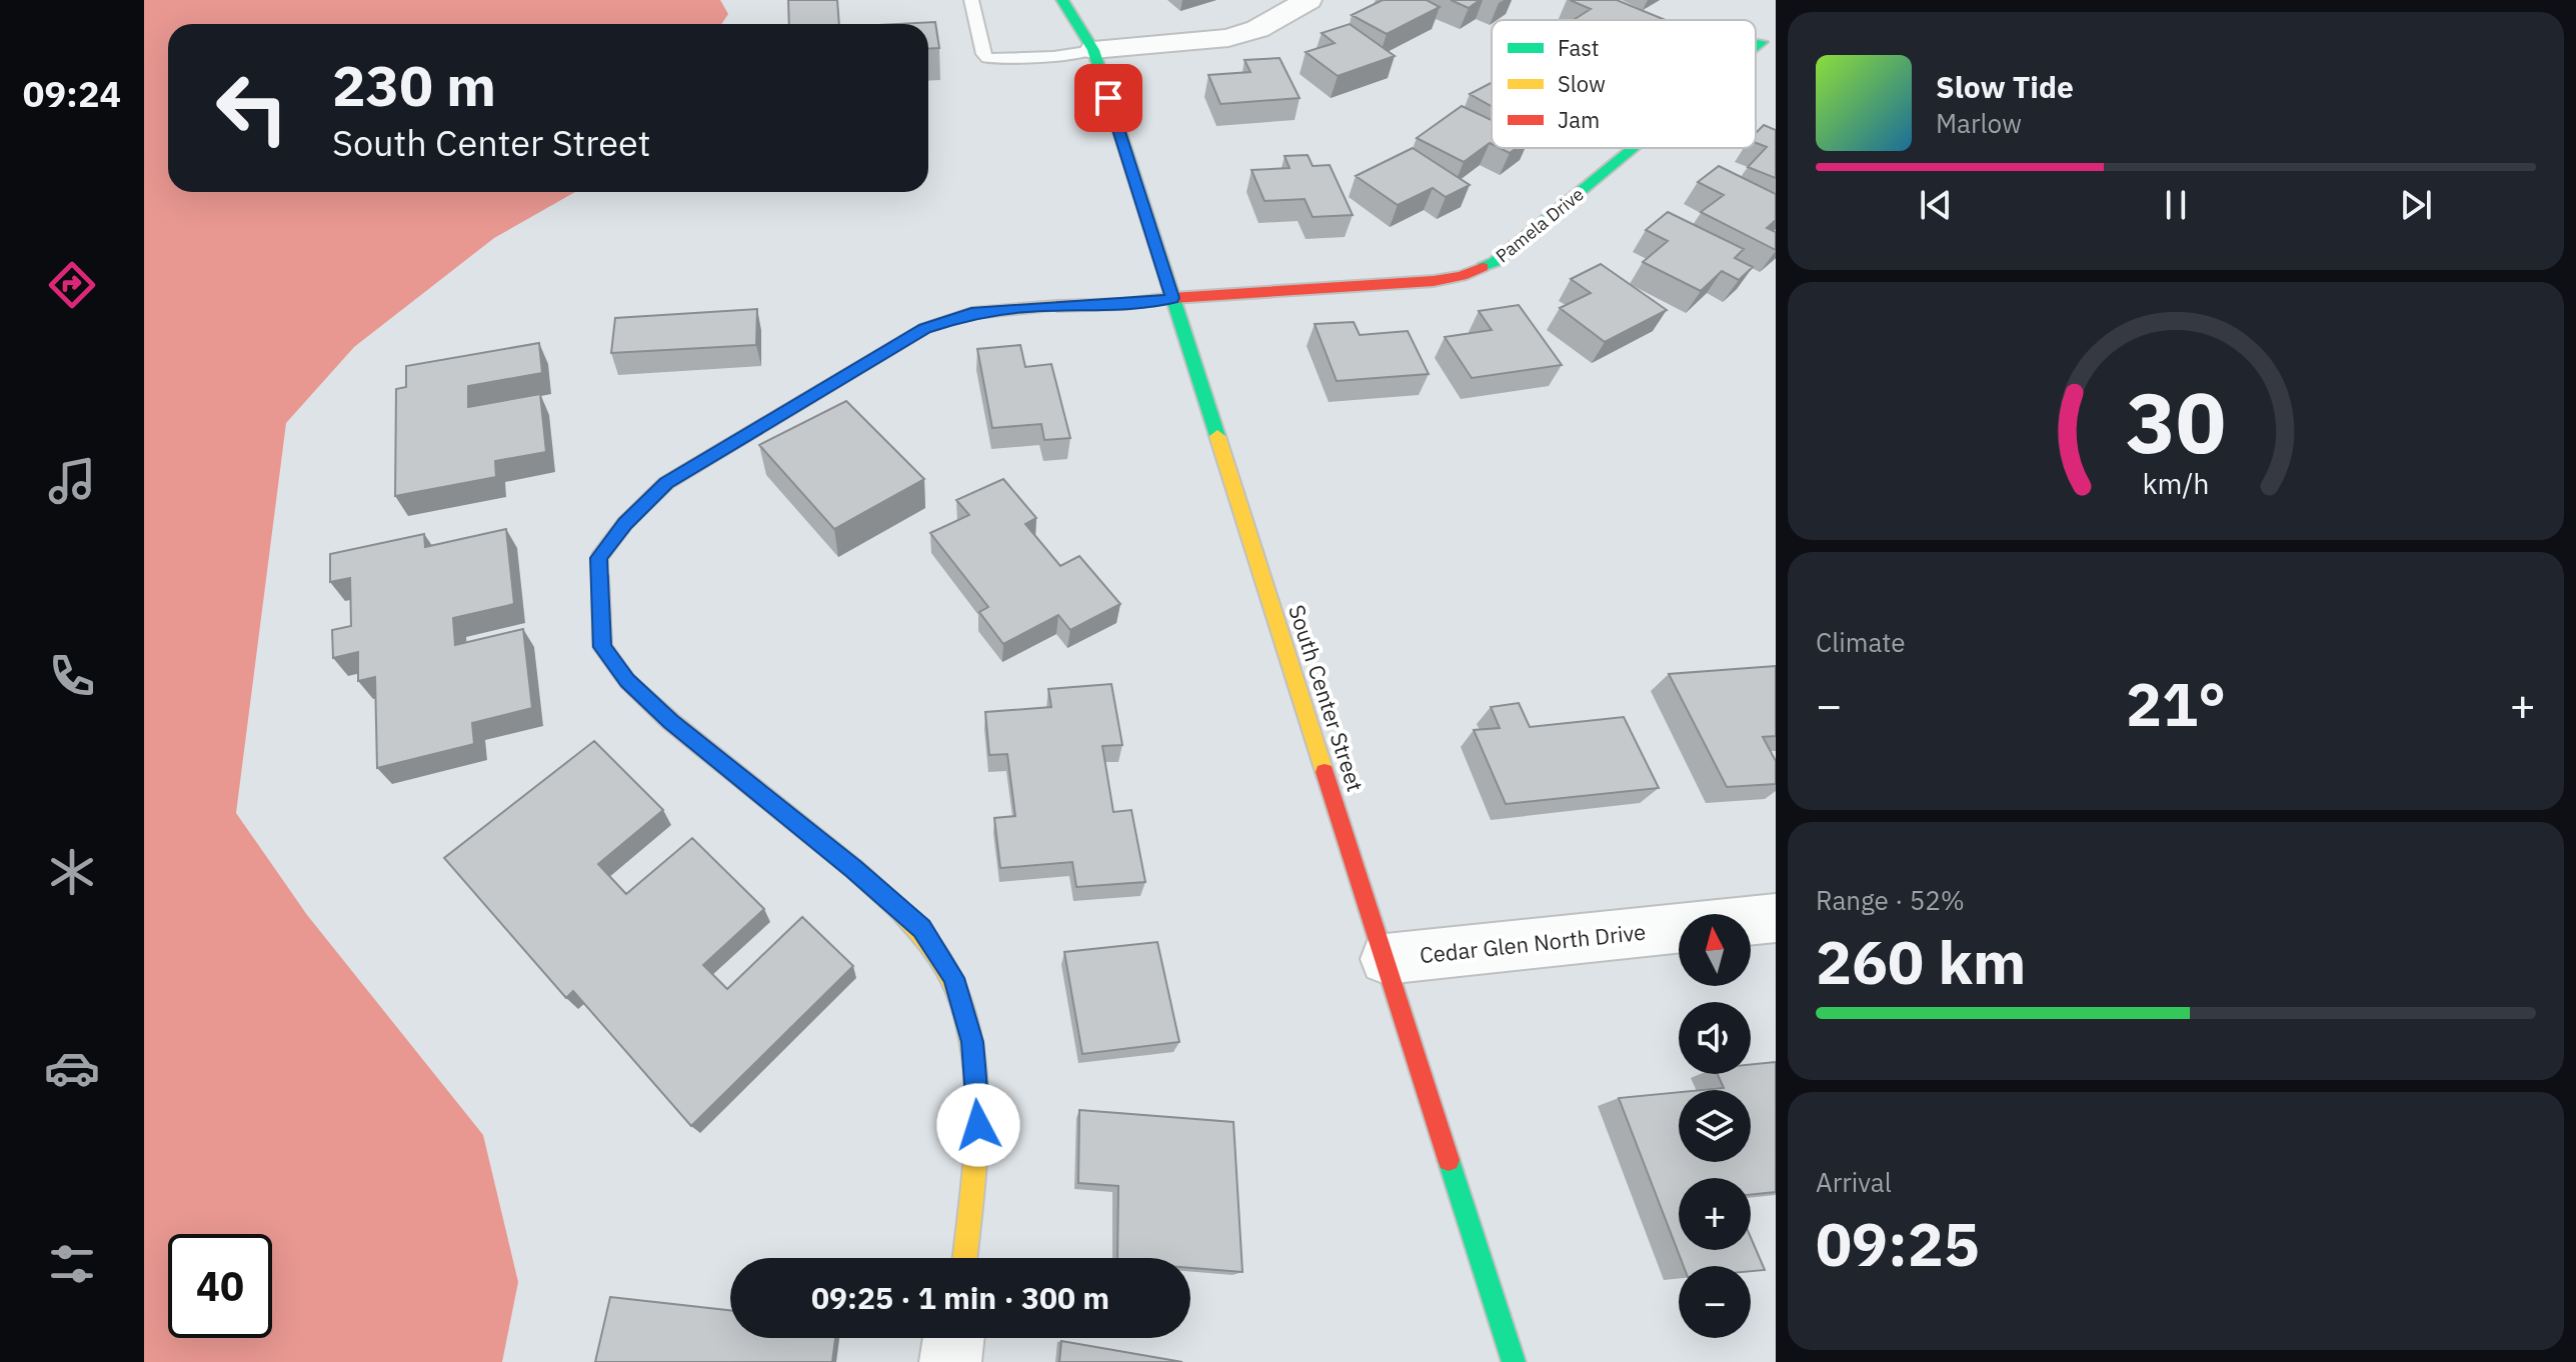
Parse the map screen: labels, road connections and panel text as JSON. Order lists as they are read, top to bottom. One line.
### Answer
{"streets":{"street":["Pamela Drive","South Center Street","Cedar Glen North Drive"]},"crossings":[["Pamela Drive","South Center Street"],["South Center Street","Cedar Glen North Drive"]],"legend":["Fast","Slow","Jam"],"north":"top","page":{"tabs":"09:24","turn":["230 m","South Center Street"],"song":["Slow Tide","Marlow"],"tile":["Climate",["Range · 52%","260 km"],["Arrival","09:25"]],"heat":["−","21°","+"],"map_buttons":["+","−"],"limit":"40","trip":"09:25 · 1 min · 300 m","gauge":["30","km/h"]}}
